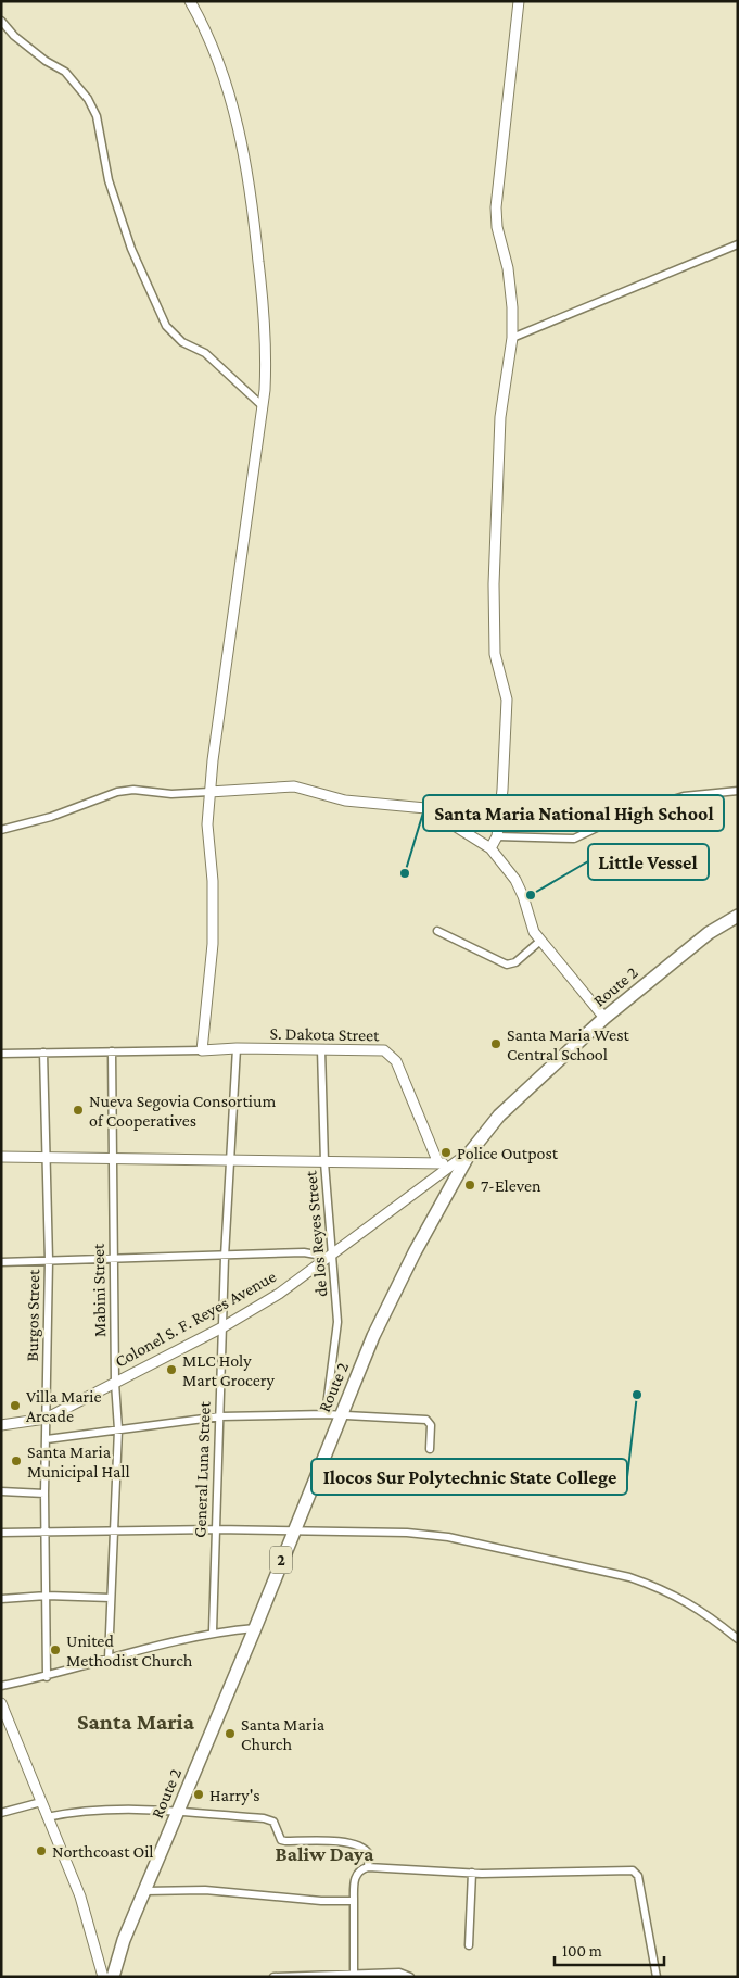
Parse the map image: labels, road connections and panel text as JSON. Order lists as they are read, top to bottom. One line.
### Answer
{"streets":{"highway":["Route 2","2"],"street":["S. Dakota Street","de los Reyes Street","Mabini Street","Burgos Street","Colonel S. F. Reyes Avenue","General Luna Street"]},"crossings":[["Route 2","Colonel S. F. Reyes Avenue"],["S. Dakota Street","de los Reyes Street"],["S. Dakota Street","General Luna Street"],["de los Reyes Street","Colonel S. F. Reyes Avenue"],["Mabini Street","Colonel S. F. Reyes Avenue"],["Burgos Street","Colonel S. F. Reyes Avenue"],["Colonel S. F. Reyes Avenue","General Luna Street"]],"districts":["Santa Maria","Baliw Daya"],"places":["Santa Maria National High School","Little Vessel","Santa Maria West Central School","Nueva Segovia Consortium of Cooperatives","Police Outpost","7-Eleven","MLC Holy Mart Grocery","Ilocos Sur Polytechnic State College","Villa Marie Arcade","Santa Maria Municipal Hall","United Methodist Church","Santa Maria Church","Harry's","Northcoast Oil"],"scale_bar":"100 m"}
